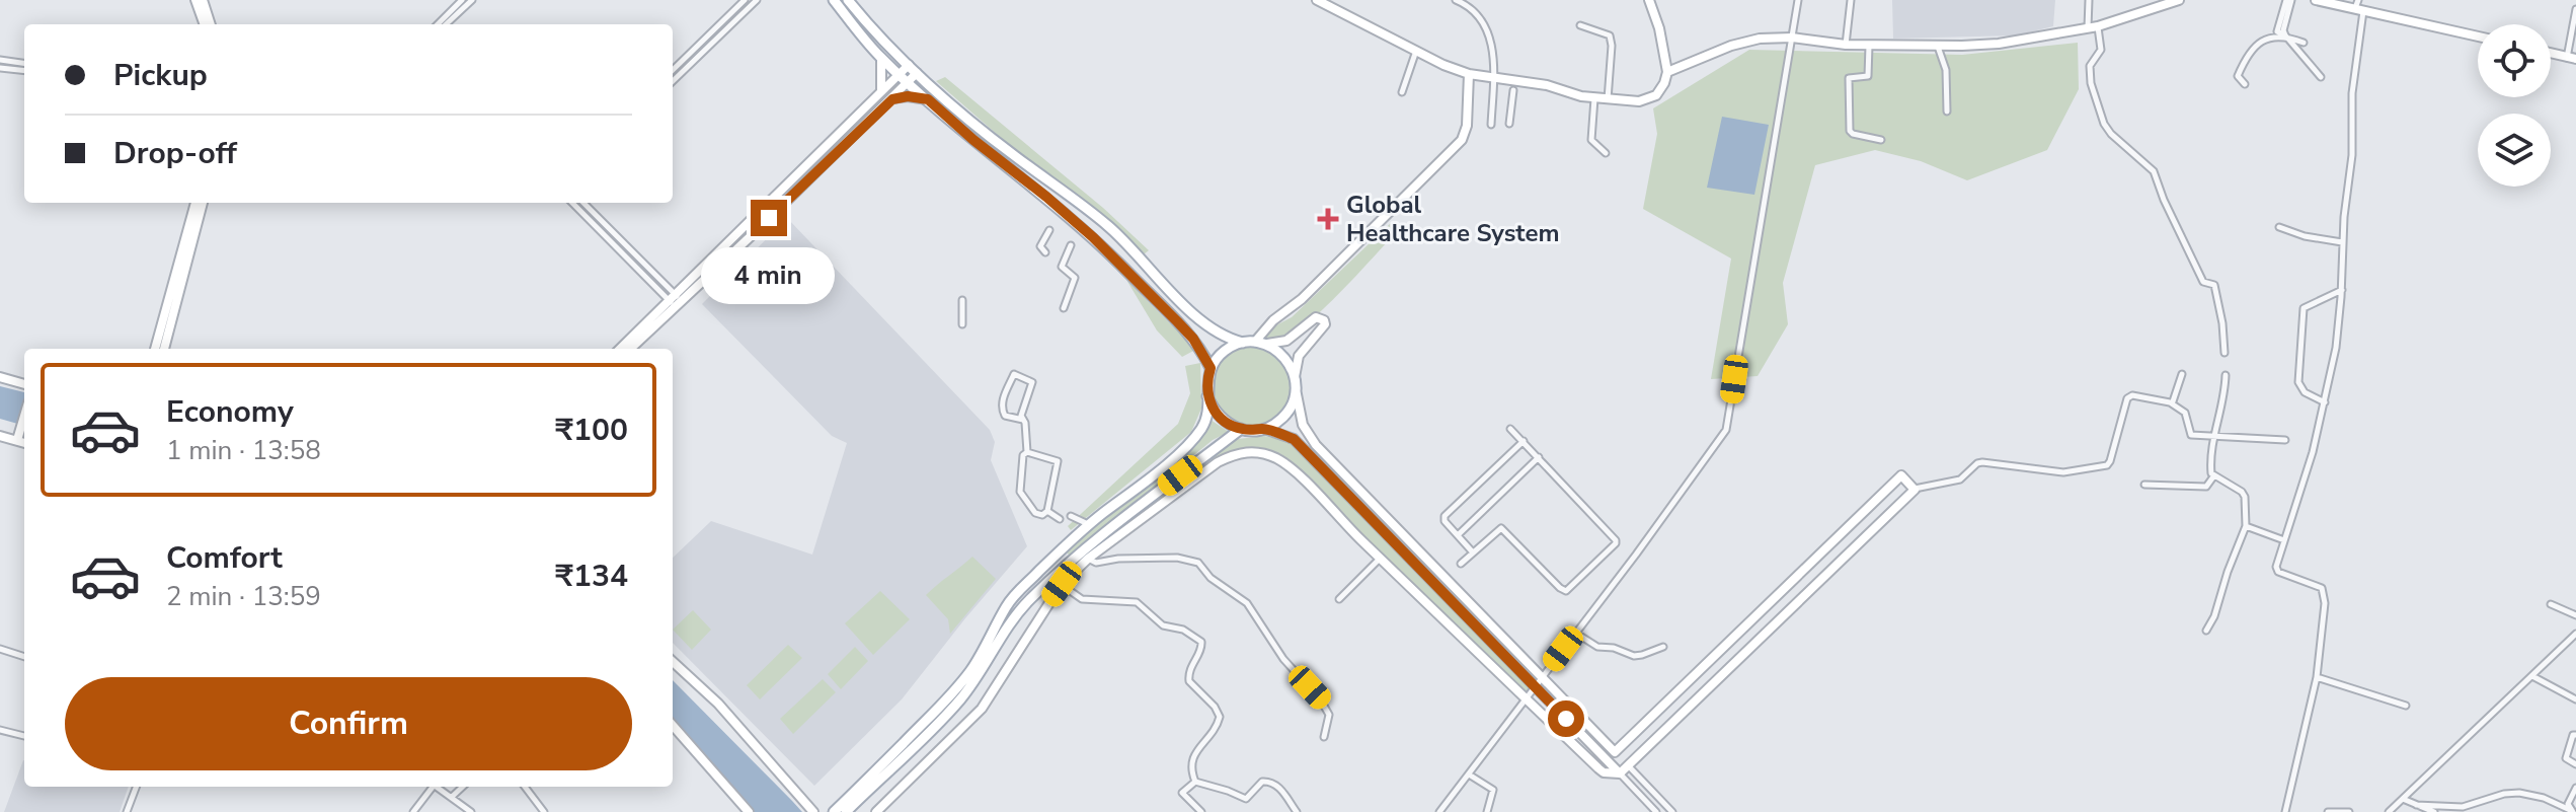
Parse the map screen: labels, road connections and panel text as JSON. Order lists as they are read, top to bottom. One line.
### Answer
{"places":{"health":["Global Healthcare System"]},"page":{"banner":["Pickup","Drop-off"],"bubble":"4 min","list":[{"name":"Economy","note":"1 min · 13:58","value":"₹100"},{"name":"Comfort","note":"2 min · 13:59","value":"₹134"}],"buttons":"Confirm"}}
